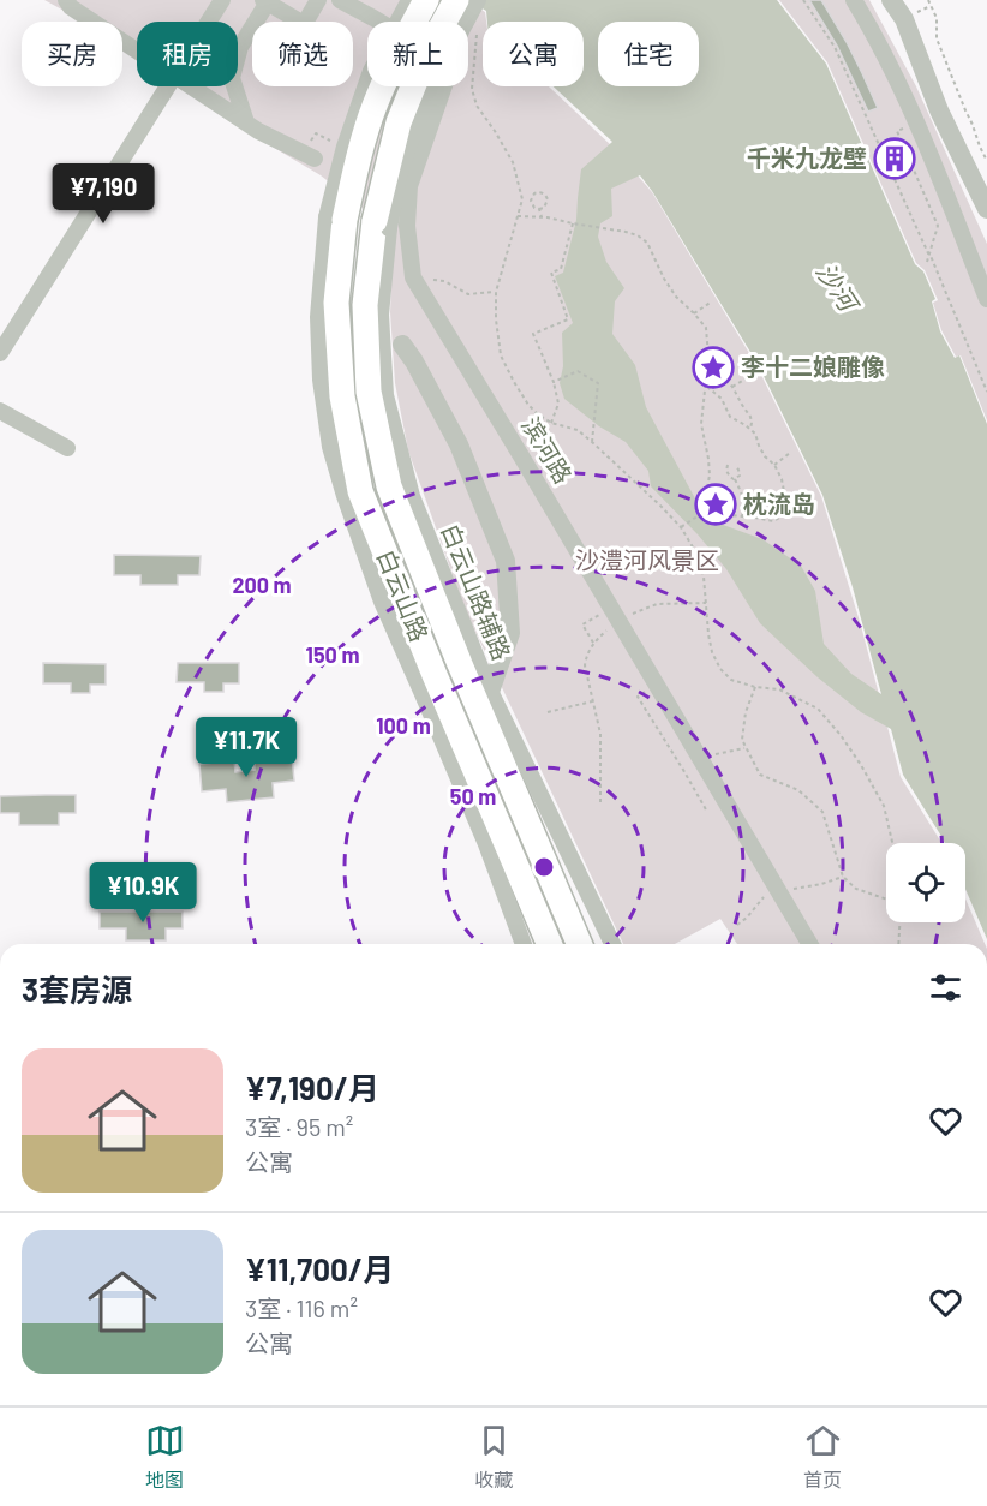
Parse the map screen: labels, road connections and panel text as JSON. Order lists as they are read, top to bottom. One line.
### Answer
{"streets":{"highway":["白云山路"],"street":["滨河路","白云山路辅路"]},"crossings":[["白云山路辅路","白云山路"]],"water":["沙河"],"parks":["沙澧河风景区"],"places":{"building":["千米九龙壁"],"place":["李十二娘雕像","枕流岛"]},"page":{"chip":["买房","租房","筛选","新上","公寓","住宅"],"price":["¥7,190","¥11.7K","¥10.9K"],"heading":"3套房源","list":[{"name":"¥7,190/月","note":"3室 · 95 m² · 公寓"},{"name":"¥11,700/月","note":"3室 · 116 m² · 公寓"}],"tabs":["地图","收藏","首页"]},"rings":["200 m","150 m","100 m","50 m"]}
